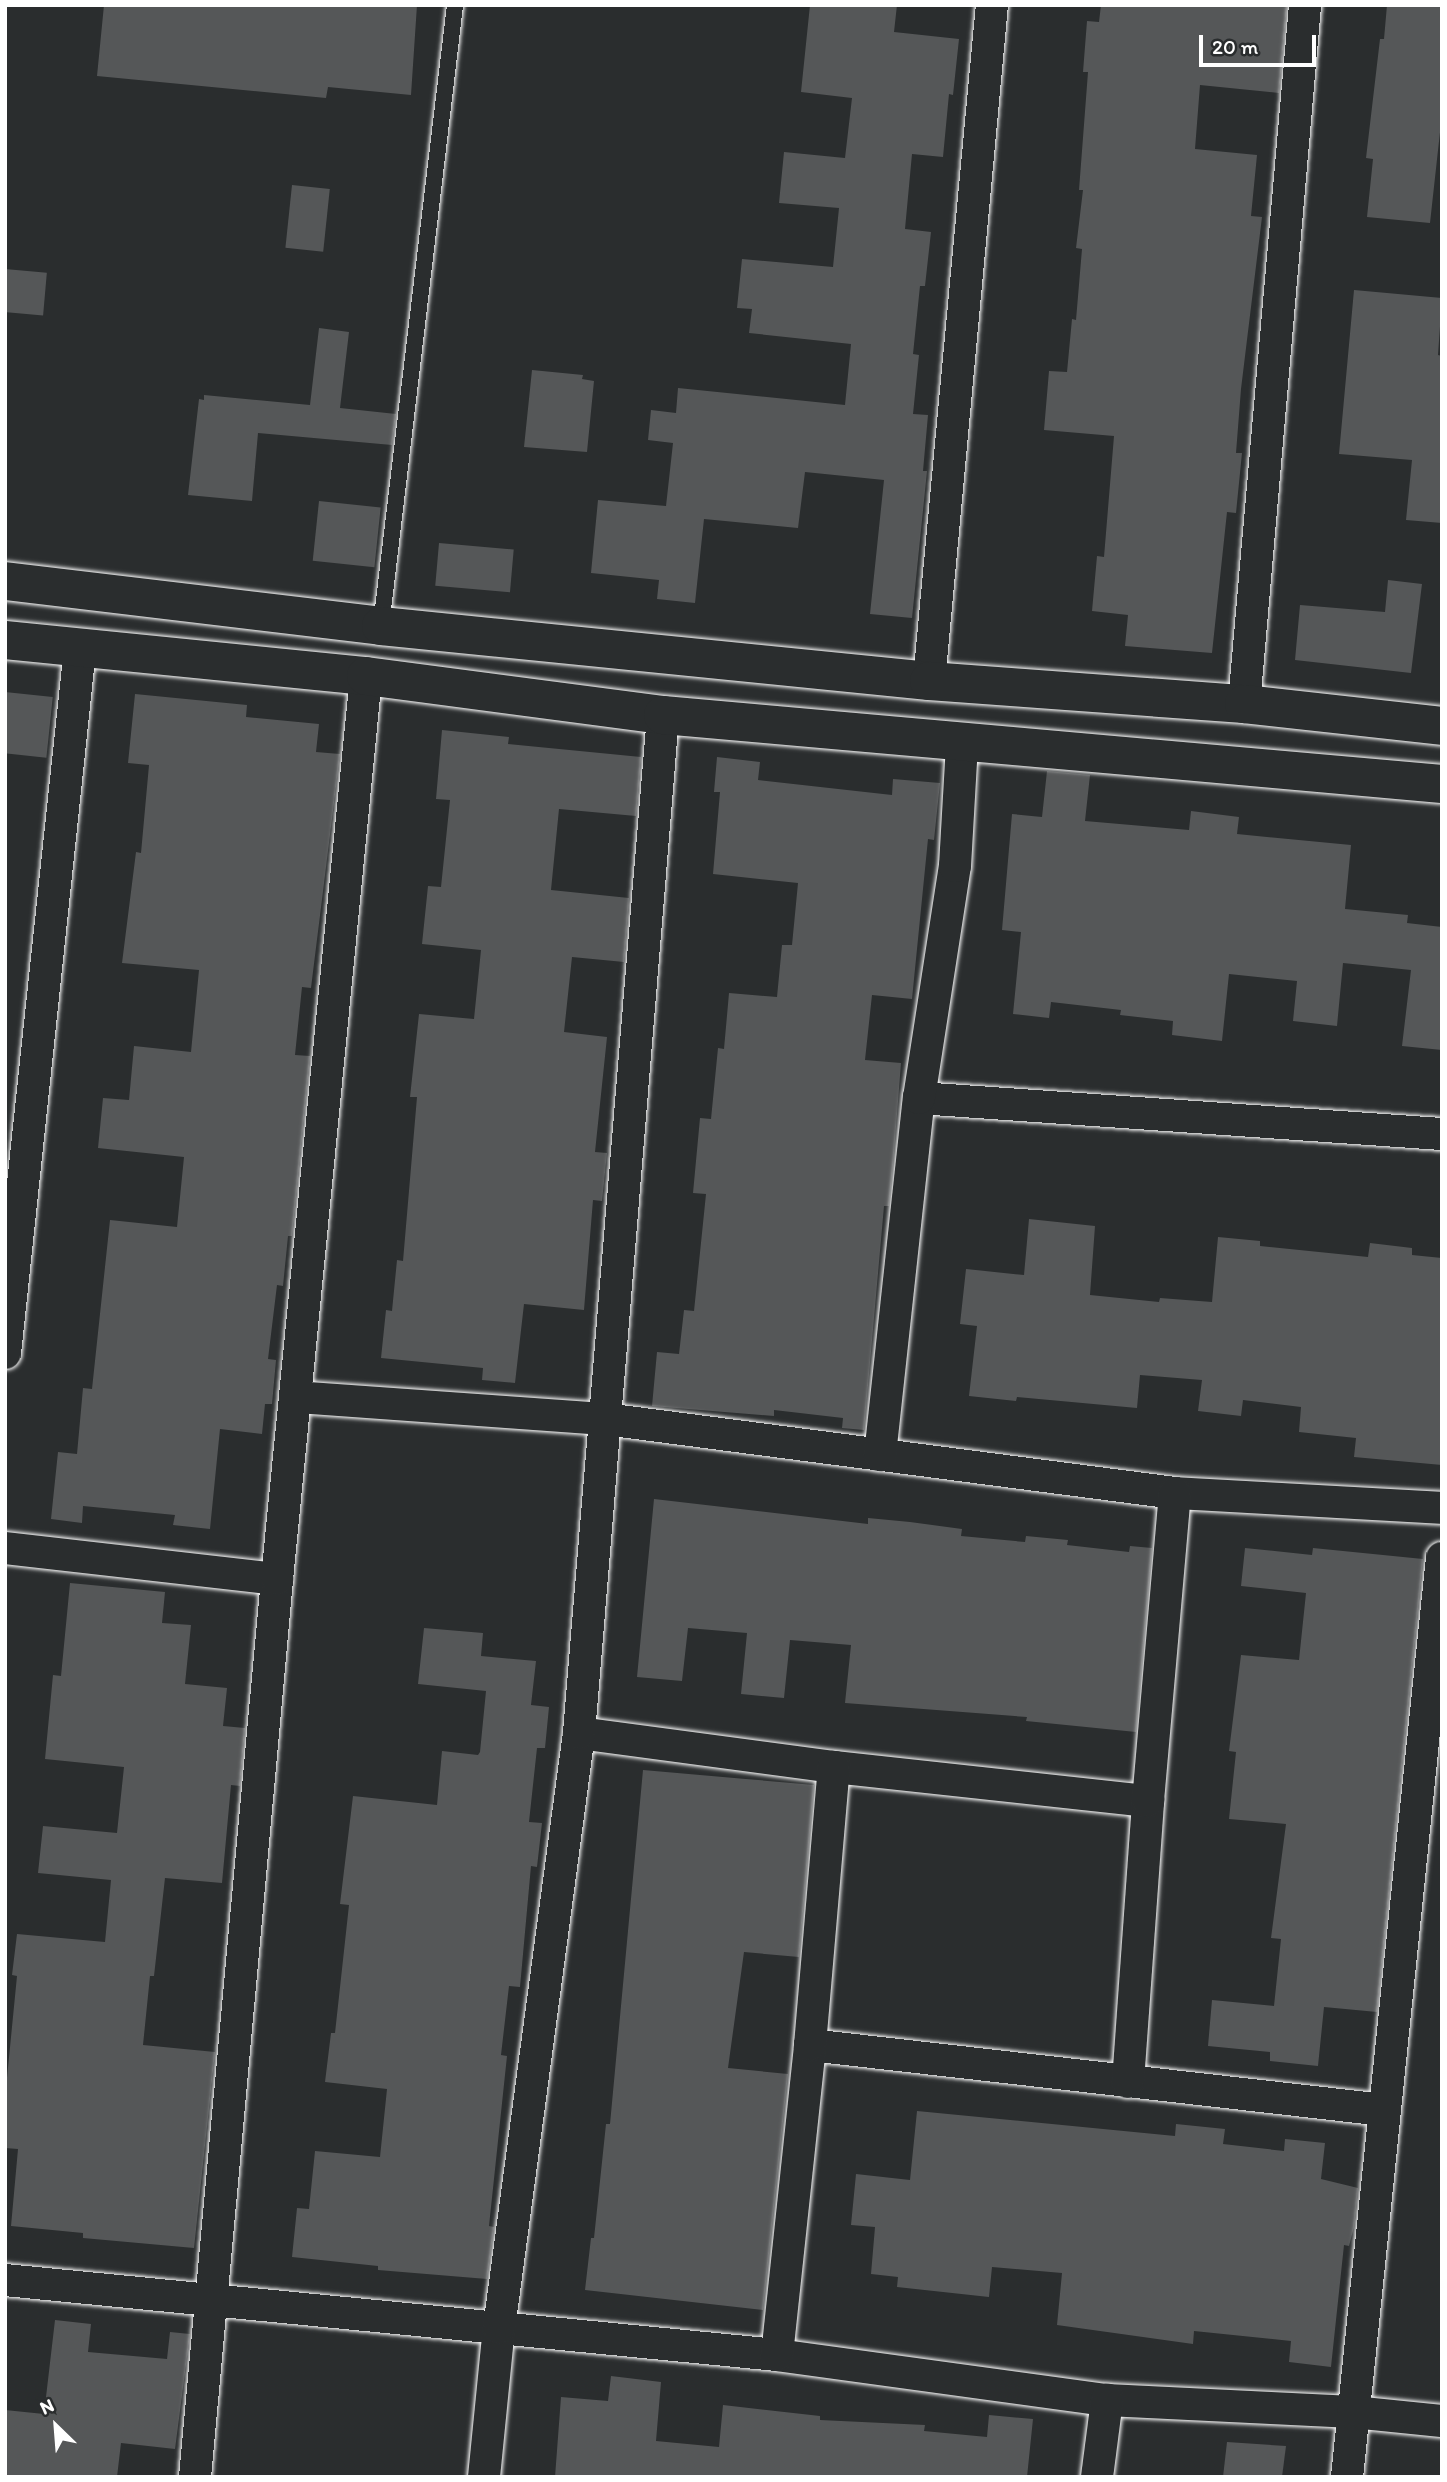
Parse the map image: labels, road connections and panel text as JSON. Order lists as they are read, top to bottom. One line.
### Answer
{"scale_bar":"20 m","north":"top left"}
